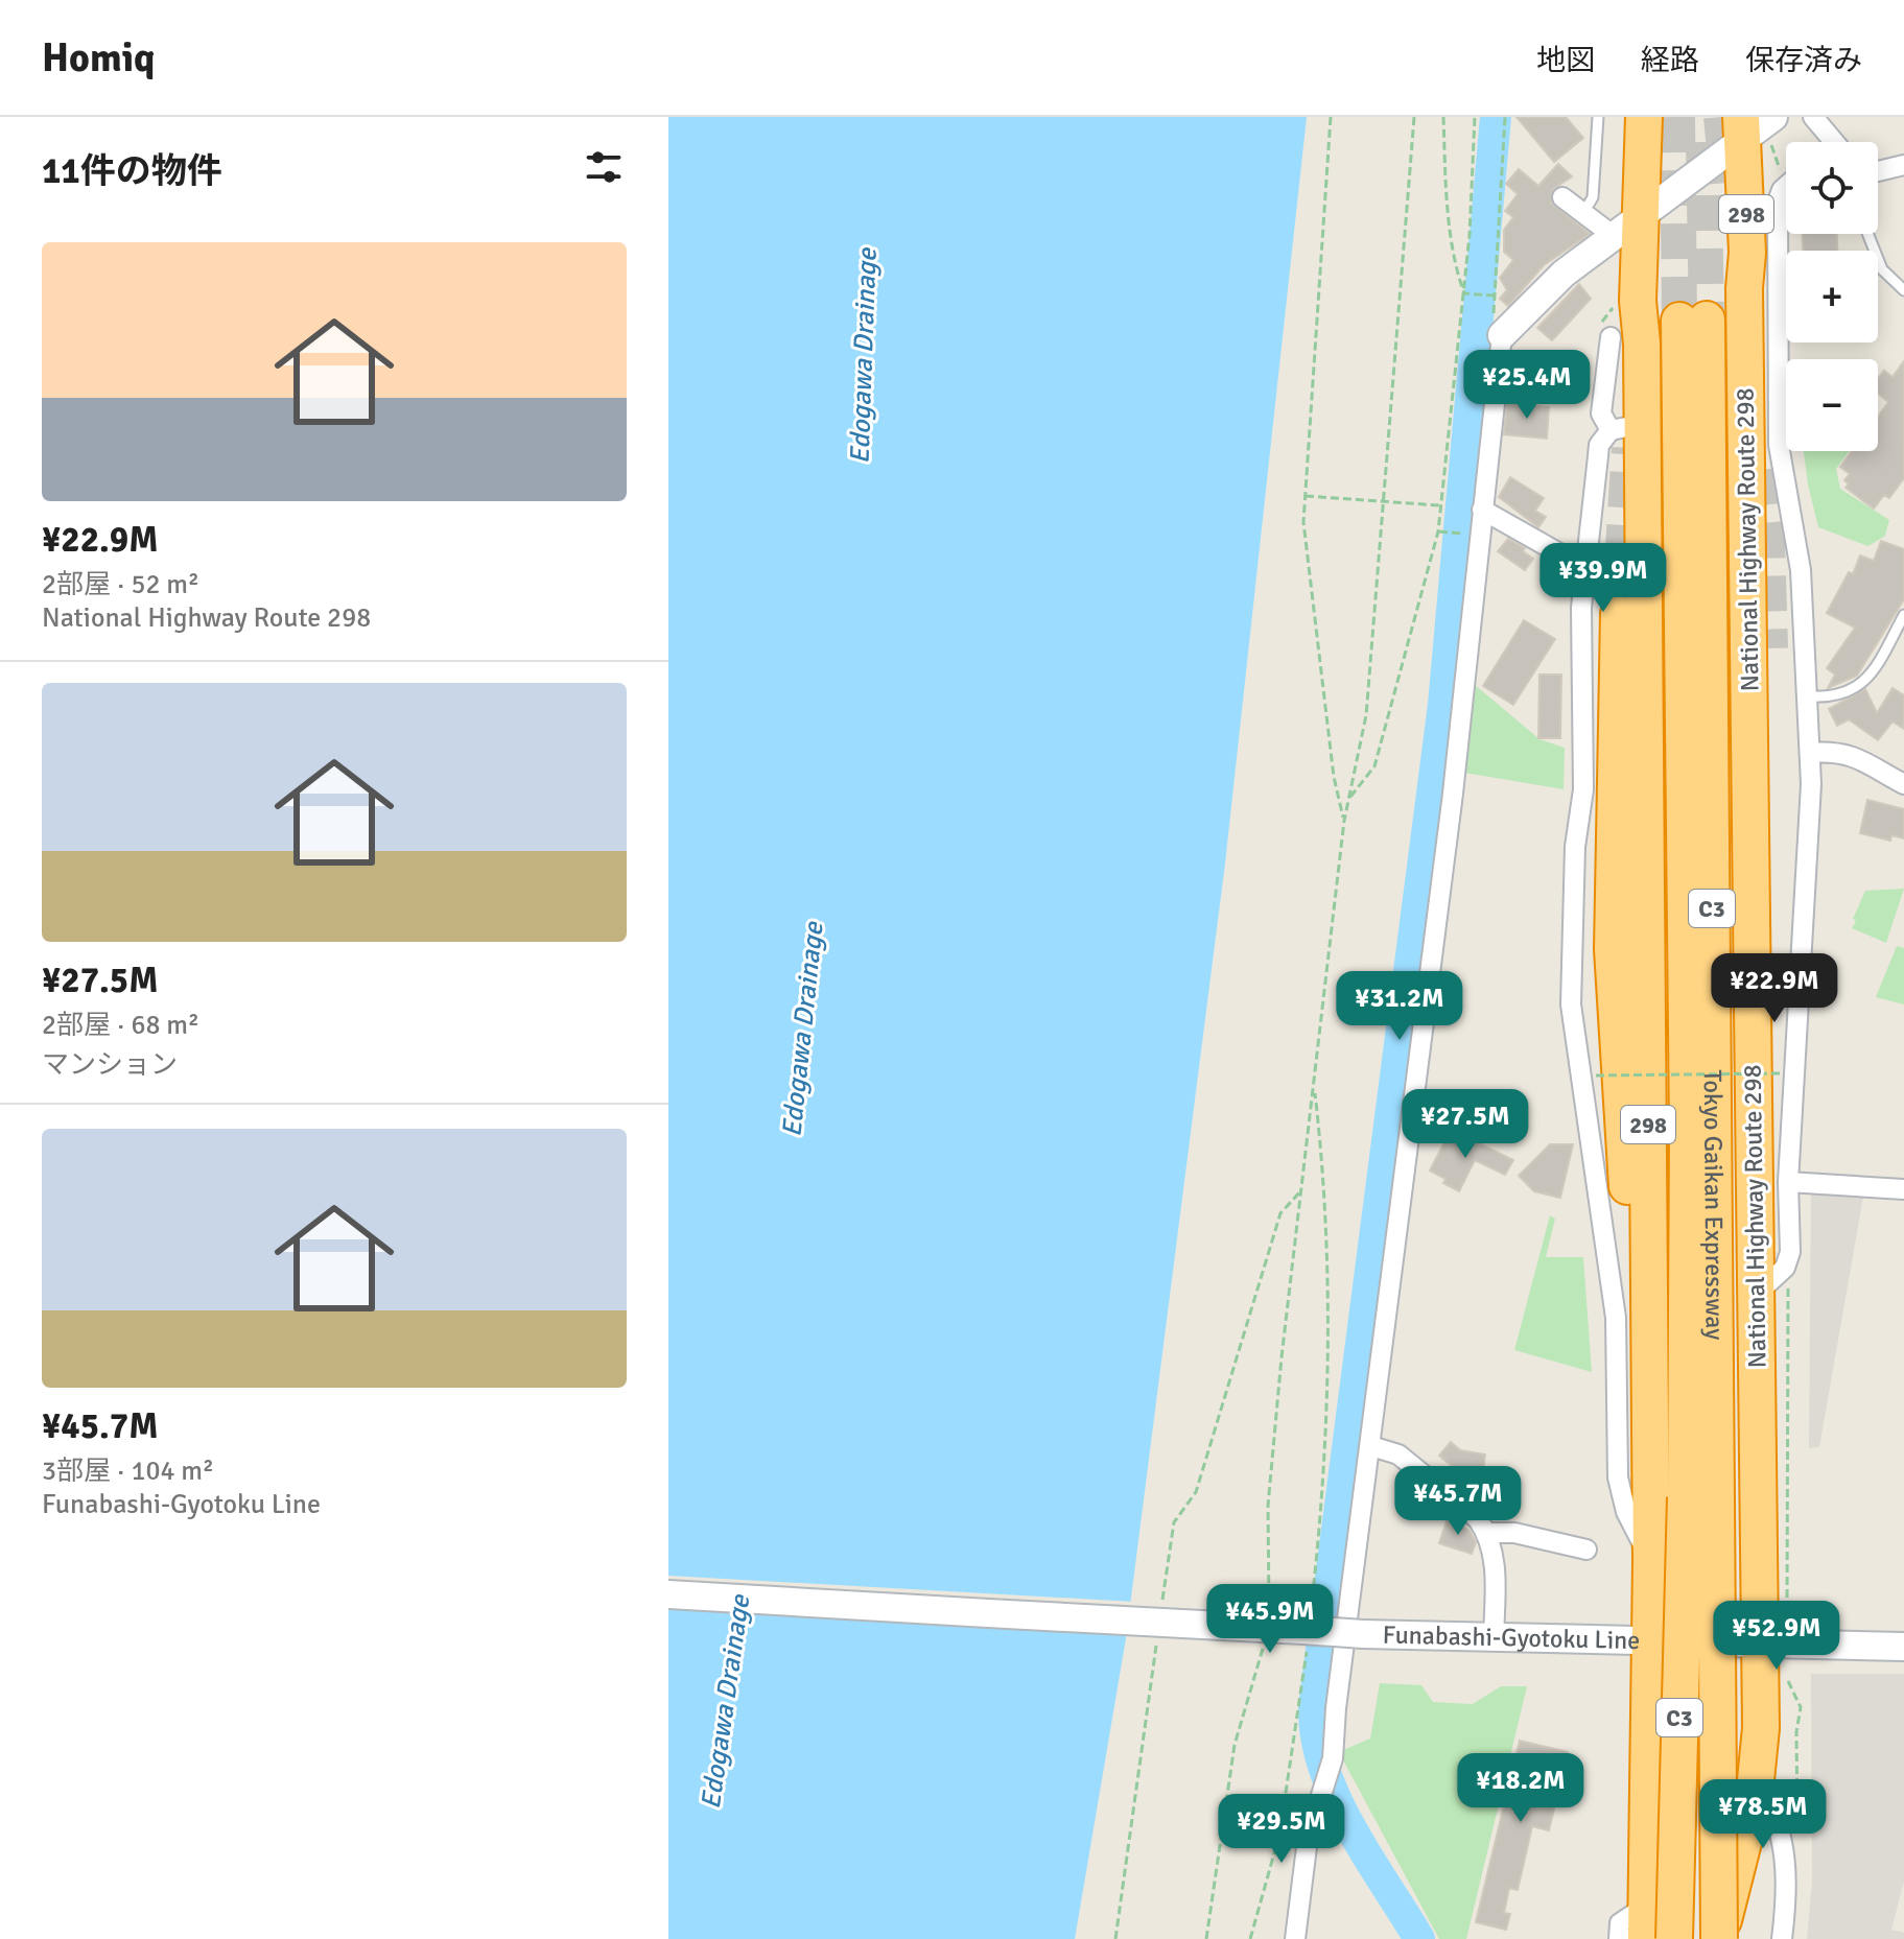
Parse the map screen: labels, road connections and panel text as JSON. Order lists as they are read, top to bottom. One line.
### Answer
{"streets":{"highway":["298","National Highway Route 298","C3","Tokyo Gaikan Expressway"],"main road":["Funabashi-Gyotoku Line"]},"crossings":[["298","Funabashi-Gyotoku Line"],["National Highway Route 298","Tokyo Gaikan Expressway"],["National Highway Route 298","Funabashi-Gyotoku Line"]],"water":["Edogawa Drainage"],"page":{"header":"Homiq","nav":["地図","経路","保存済み"],"heading":"11件の物件","map_buttons":["+","−"],"list":[{"name":"¥22.9M","note":"2部屋 · 52 m² · National Highway Route 298"},{"name":"¥27.5M","note":"2部屋 · 68 m² · マンション"},{"name":"¥45.7M","note":"3部屋 · 104 m² · Funabashi-Gyotoku Line"}],"price":["¥25.4M","¥39.9M","¥22.9M","¥31.2M","¥27.5M","¥45.7M","¥45.9M","¥52.9M","¥18.2M","¥78.5M","¥29.5M"]}}
